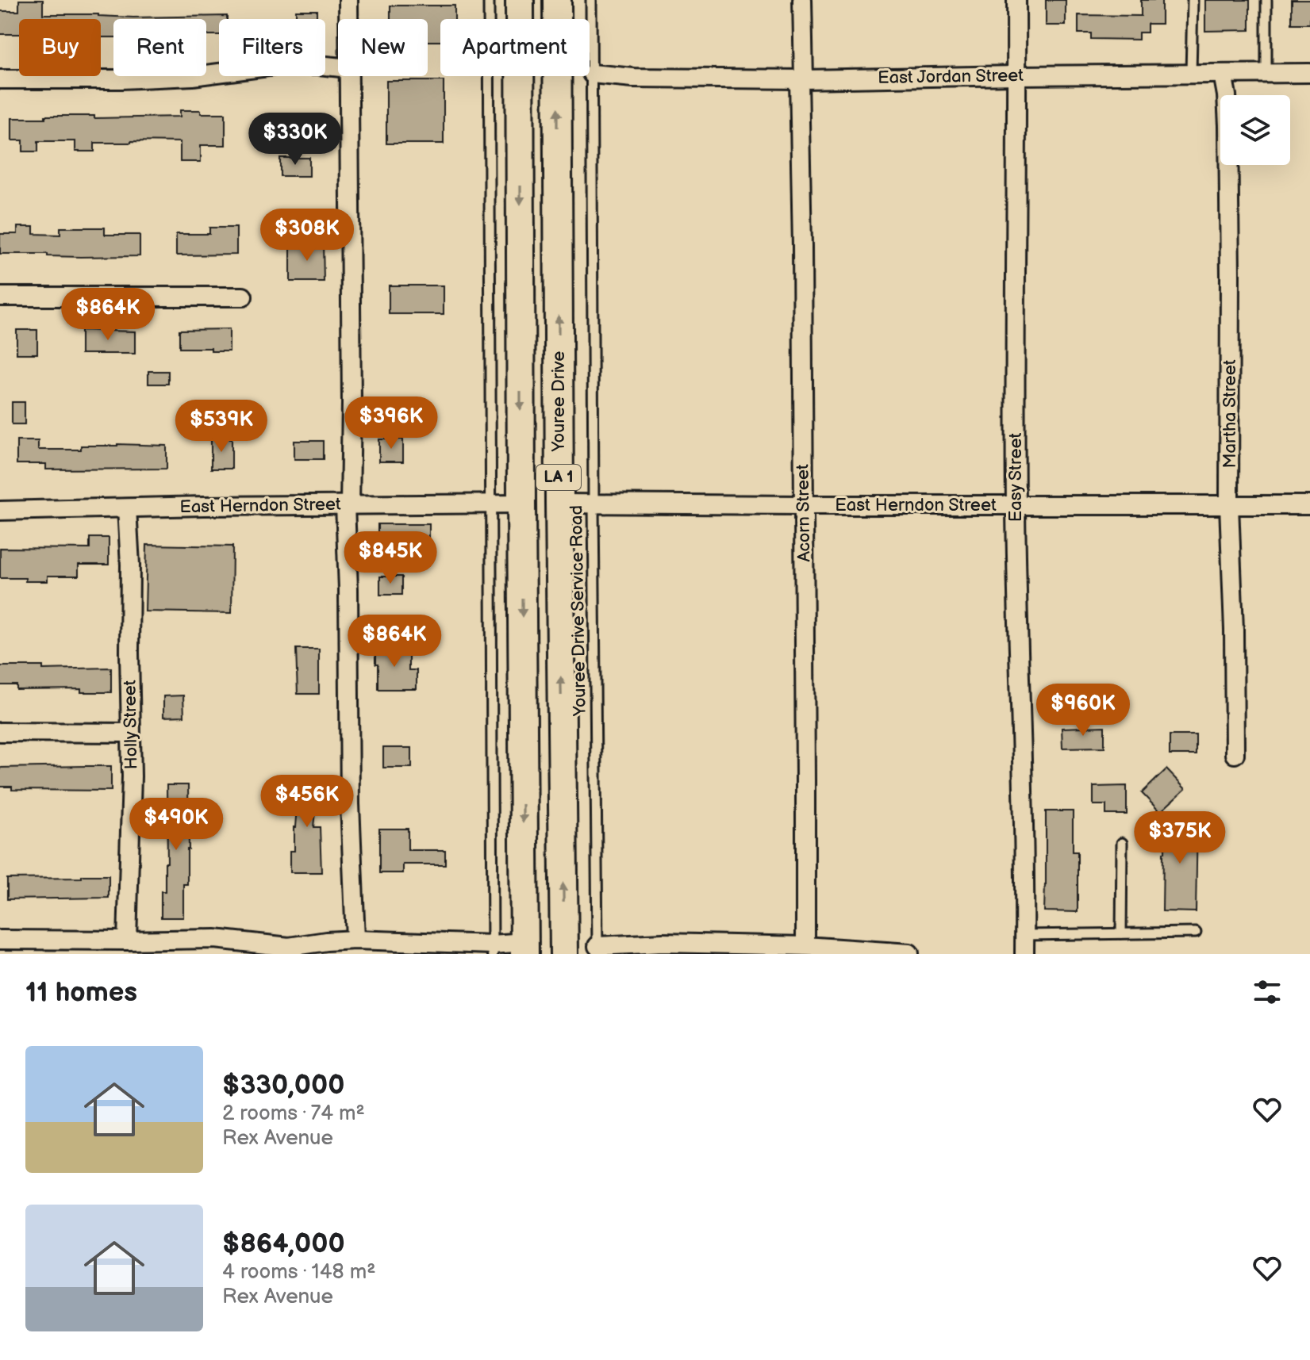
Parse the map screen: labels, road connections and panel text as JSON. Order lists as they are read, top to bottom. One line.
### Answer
{"streets":{"main road":["Youree Drive","LA 1"],"street":["East Jordan Street","Martha Street","Easy Street","East Herndon Street","Acorn Street","Holly Street"],"lane":["Youree Drive Service Road"]},"crossings":[["East Jordan Street","Martha Street"],["East Jordan Street","Easy Street"],["East Jordan Street","Acorn Street"],["East Jordan Street","Youree Drive Service Road"],["Youree Drive","East Herndon Street"],["Martha Street","East Herndon Street"],["LA 1","East Herndon Street"],["Easy Street","East Herndon Street"],["East Herndon Street","Acorn Street"],["East Herndon Street","Youree Drive Service Road"],["East Herndon Street","Holly Street"]],"page":{"chip":["Buy","Rent","Filters","New","Apartment"],"price":["$330K","$308K","$864K","$396K","$539K","$845K","$864K","$960K","$456K","$490K","$375K"],"heading":"11 homes","list":[{"name":"$330,000","note":"2 rooms · 74 m² · Rex Avenue"},{"name":"$864,000","note":"4 rooms · 148 m² · Rex Avenue"}]}}
